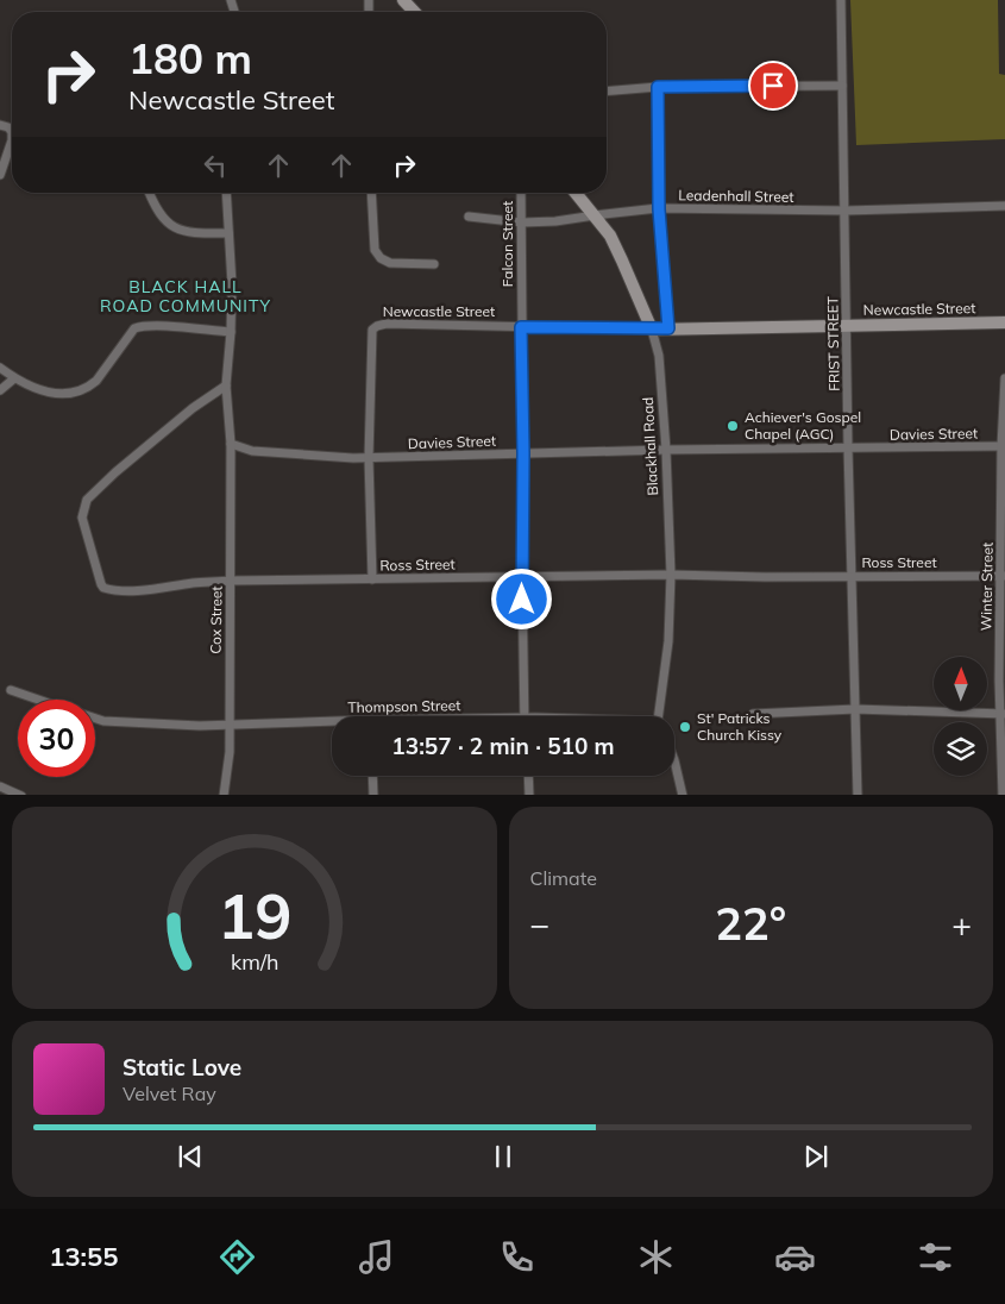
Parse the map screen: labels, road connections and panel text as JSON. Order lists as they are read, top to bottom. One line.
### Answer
{"streets":{"street":["Leadenhall Street","Falcon Street","Newcastle Street","FRIST STREET","Davies Street","Blackhall Road","Ross Street","Winter Street","Cox Street","Thompson Street"]},"crossings":[["Leadenhall Street","Falcon Street"],["Leadenhall Street","FRIST STREET"],["Leadenhall Street","Blackhall Road"],["Falcon Street","Newcastle Street"],["Falcon Street","Davies Street"],["Falcon Street","Ross Street"],["Newcastle Street","FRIST STREET"],["Newcastle Street","Davies Street"],["Newcastle Street","Blackhall Road"],["Newcastle Street","Ross Street"],["FRIST STREET","Davies Street"],["FRIST STREET","Ross Street"],["Davies Street","Blackhall Road"],["Davies Street","Winter Street"],["Davies Street","Cox Street"],["Blackhall Road","Ross Street"],["Ross Street","Winter Street"],["Ross Street","Cox Street"],["Cox Street","Thompson Street"]],"districts":["BLACK HALL ROAD COMMUNITY"],"places":["Achiever's Gospel Chapel (AGC)","St' Patricks Church Kissy"],"north":"top","page":{"turn":["180 m","Newcastle Street"],"limit":"30","trip":"13:57 · 2 min · 510 m","tile":"Climate","heat":["−","22°","+"],"song":["Static Love","Velvet Ray"],"tabs":"13:55","gauge":["19","km/h"]}}
